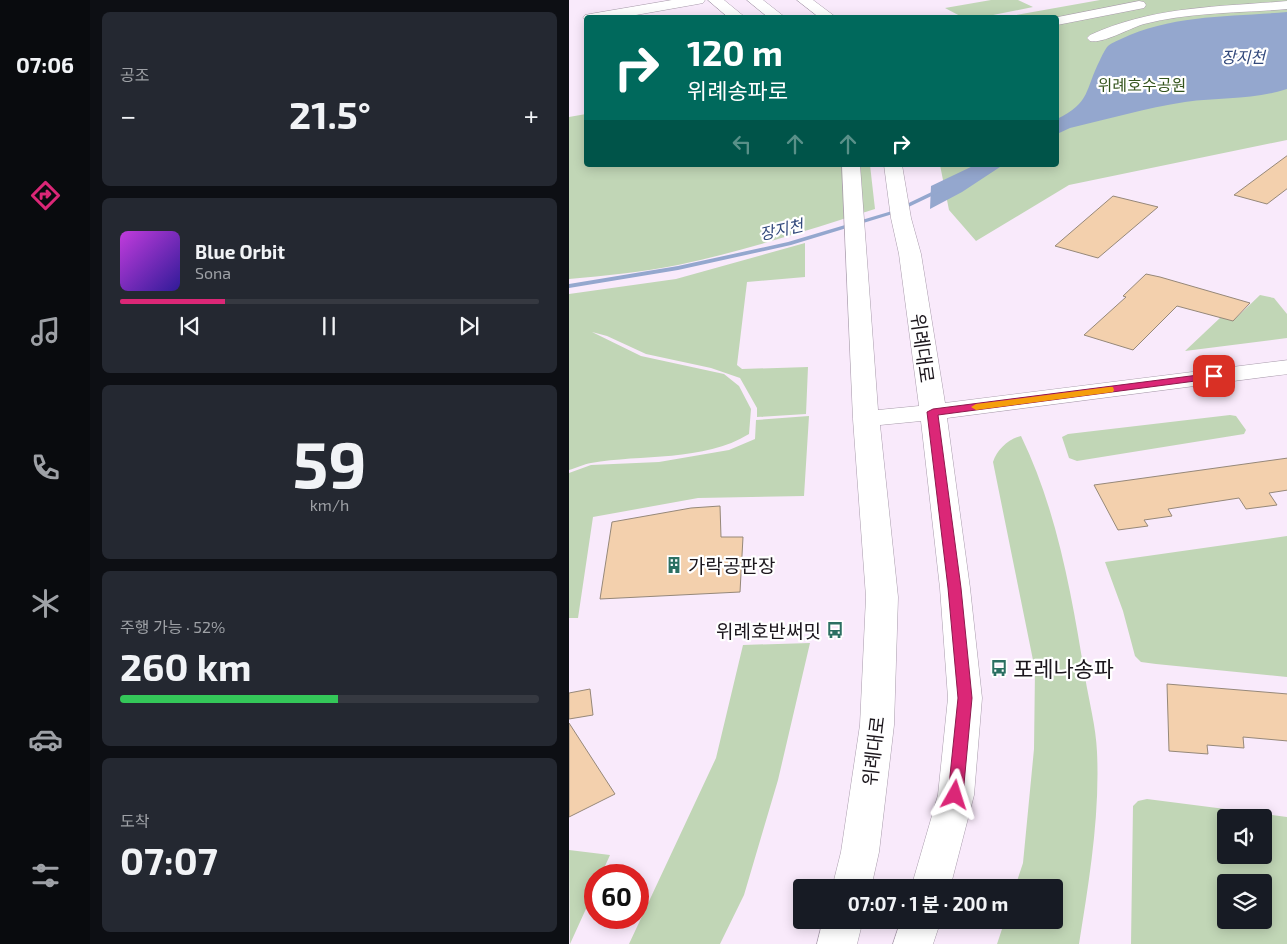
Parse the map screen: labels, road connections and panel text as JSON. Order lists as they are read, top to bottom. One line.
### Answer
{"streets":{"main road":["위례대로"]},"water":["장지천"],"parks":["위례호수공원"],"places":{"building":["가락공판장"],"bus stop":["위례호반써밋","포레나송파"]},"page":{"tabs":"07:06","tile":["공조",["59","km/h"],["주행 가능 · 52%","260 km"],["도착","07:07"]],"turn":["120 m","위례송파로"],"heat":["−","21.5°","+"],"song":["Blue Orbit","Sona"],"limit":"60","trip":"07:07 · 1 분 · 200 m"}}
